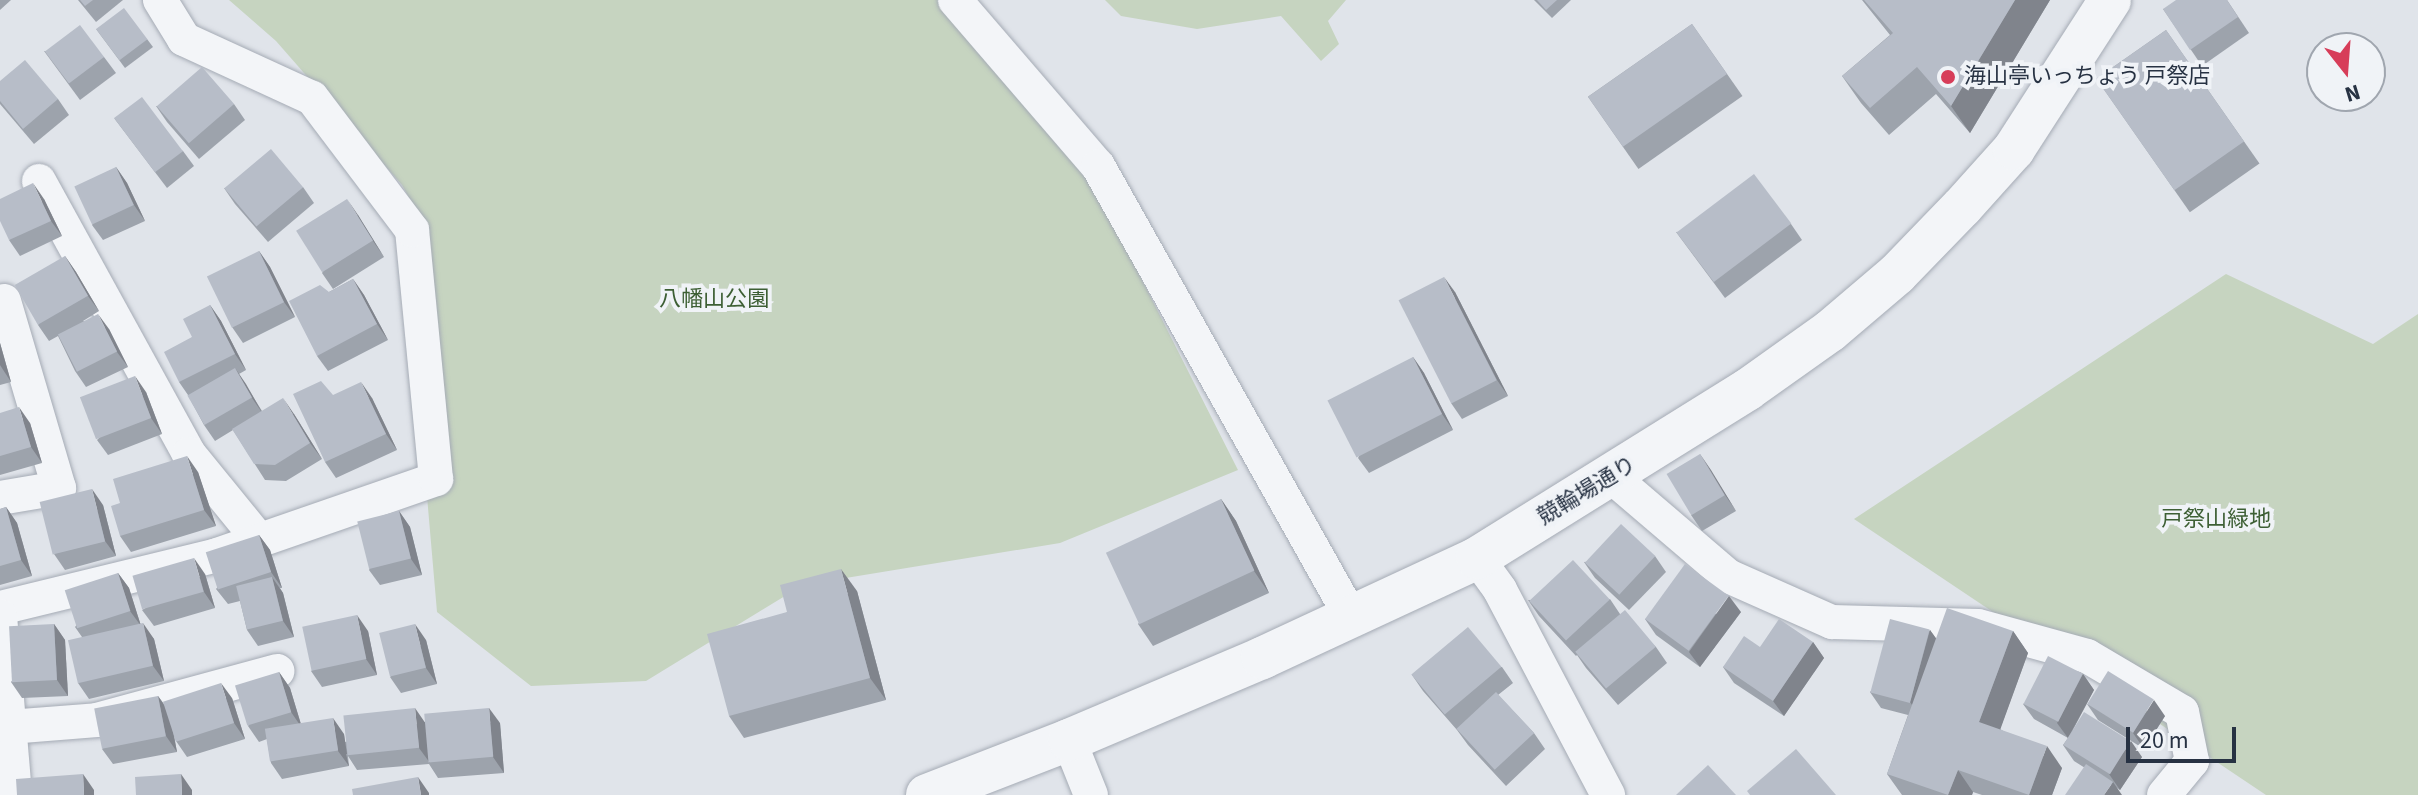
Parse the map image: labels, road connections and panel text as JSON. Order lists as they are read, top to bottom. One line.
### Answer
{"streets":{"street":["競輪場通り"]},"parks":["八幡山公園","戸祭山緑地"],"places":["海山亭いっちょう 戸祭店"],"scale_bar":"20 m","north":"bottom"}
